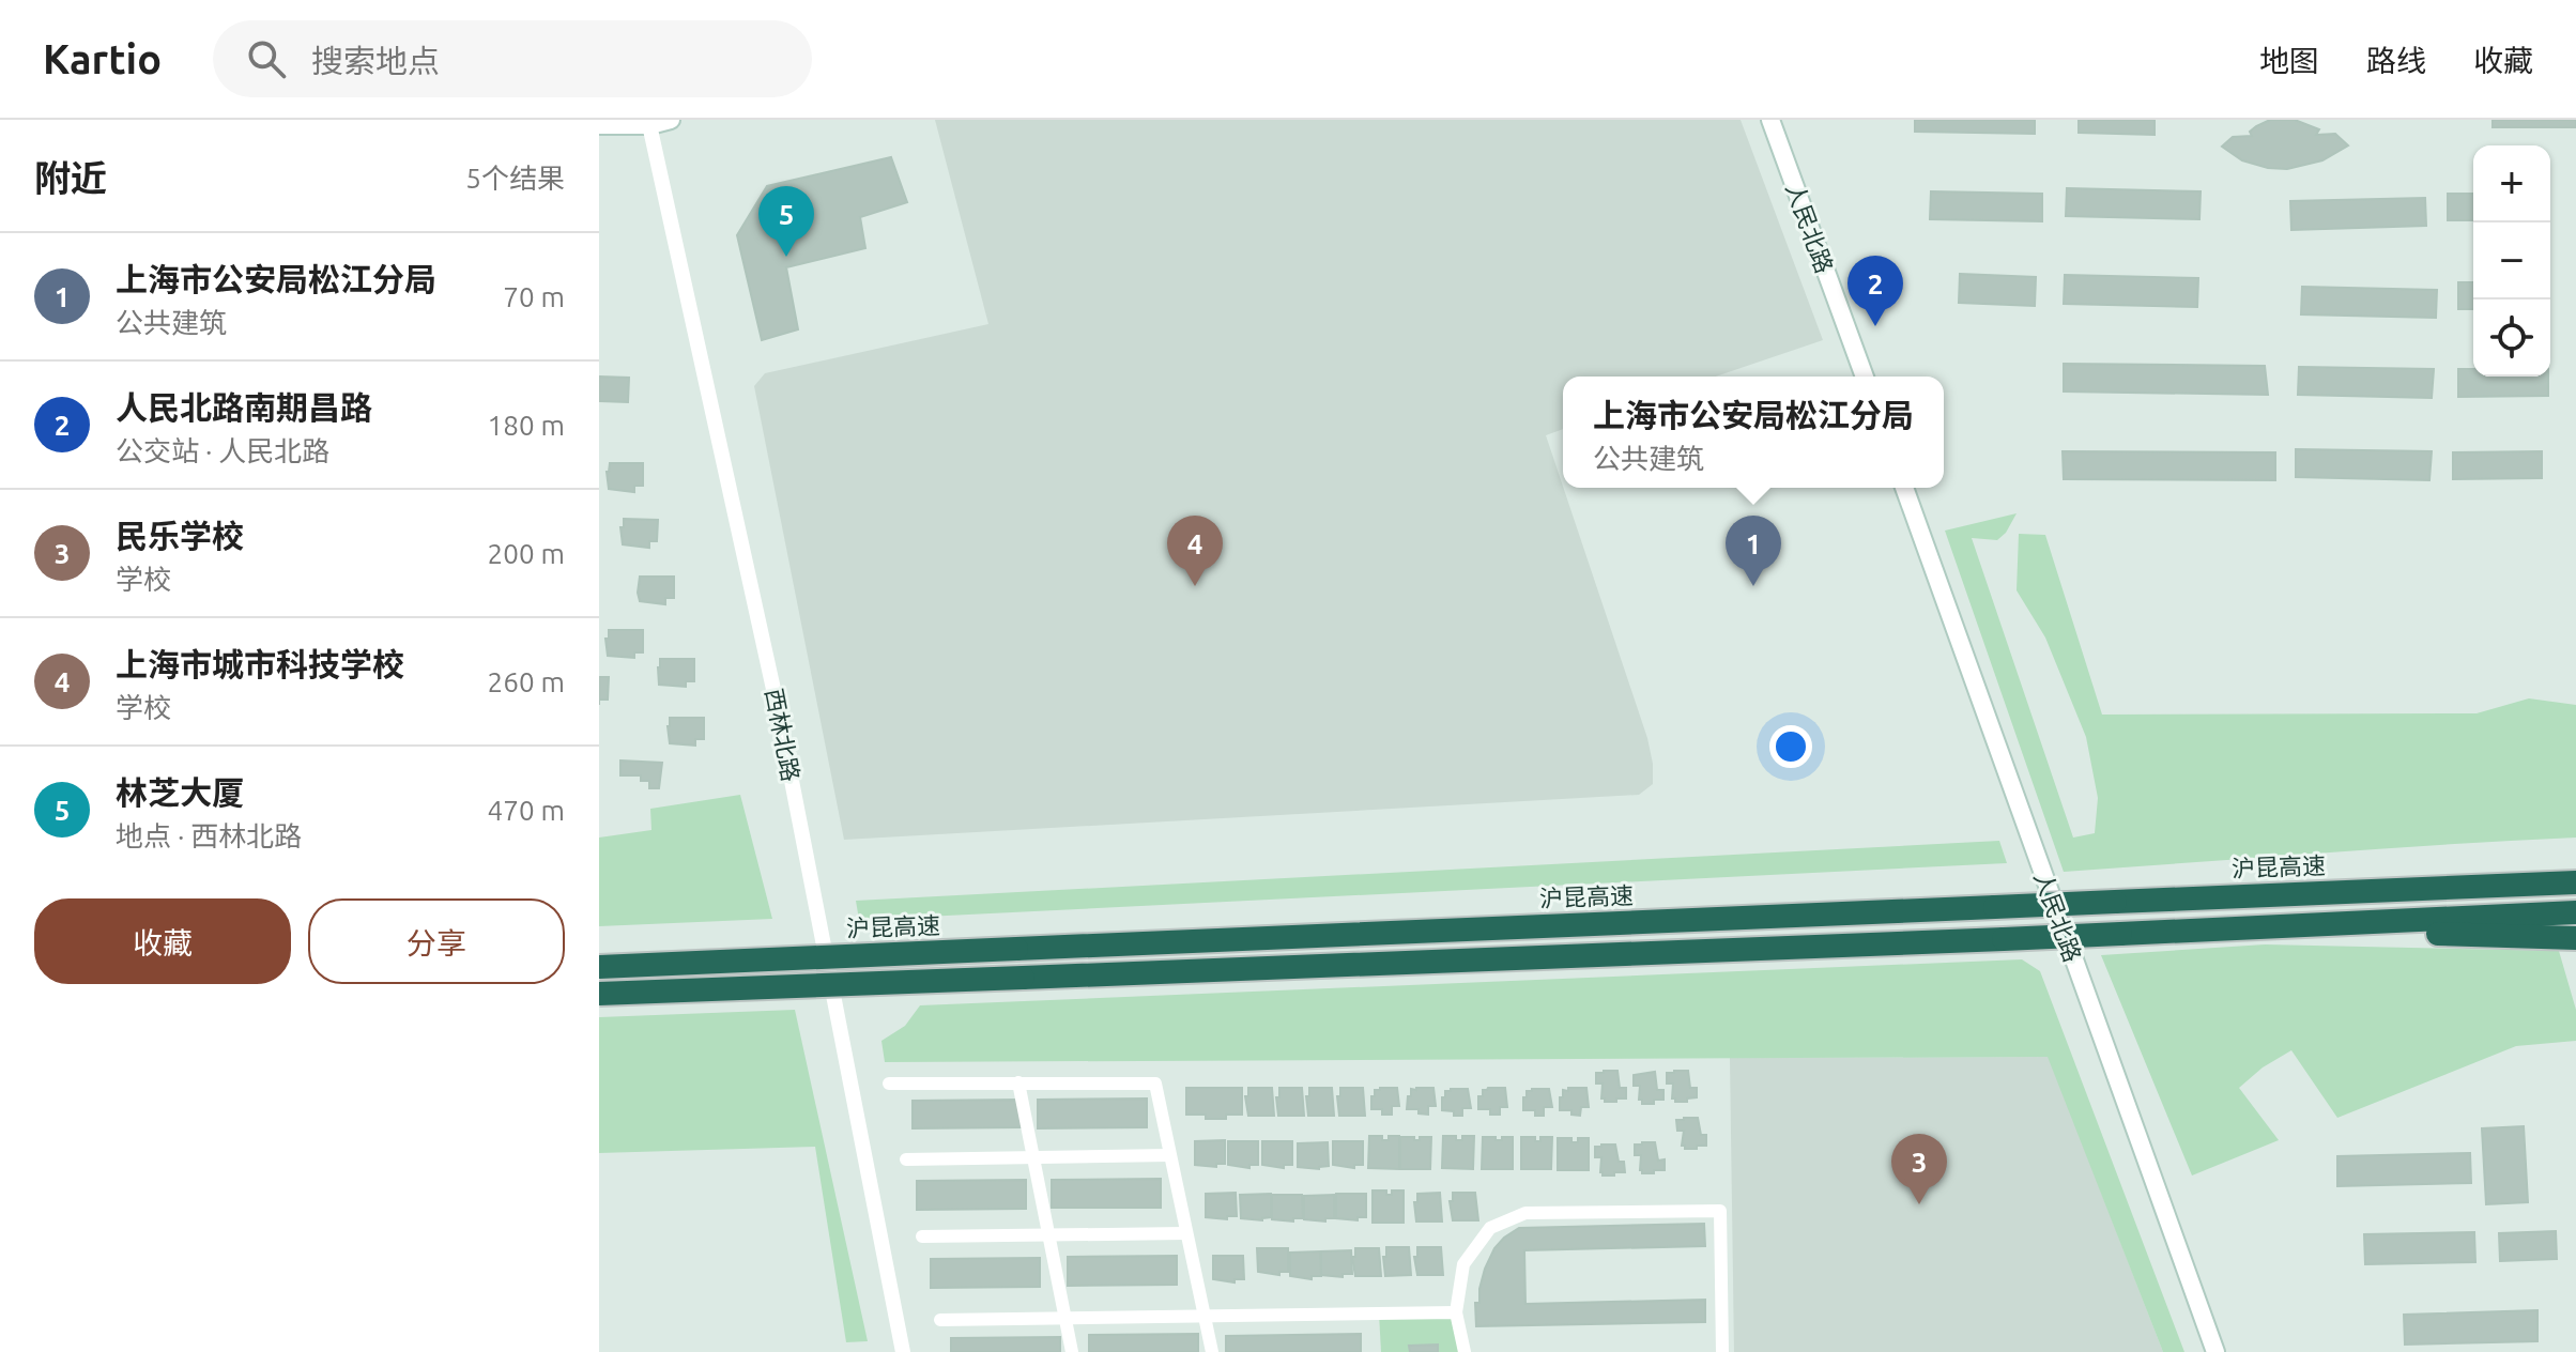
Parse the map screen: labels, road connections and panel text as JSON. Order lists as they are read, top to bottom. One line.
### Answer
{"streets":{"highway":["沪昆高速"],"main road":["人民北路"],"street":["西林北路"]},"page":{"header":"Kartio","search":"搜索地点","nav":["地图","路线","收藏"],"heading":["附近","5个结果"],"map_buttons":["+","−"],"pins":["5","2","1","4","3"],"list":[{"mark":"1","name":"上海市公安局松江分局","note":"公共建筑","value":"70 m"},{"mark":"2","name":"人民北路南期昌路","note":"公交站 · 人民北路","value":"180 m"},{"mark":"3","name":"民乐学校","note":"学校","value":"200 m"},{"mark":"4","name":"上海市城市科技学校","note":"学校","value":"260 m"},{"mark":"5","name":"林芝大厦","note":"地点 · 西林北路","value":"470 m"}],"popup":["上海市公安局松江分局","公共建筑"],"buttons":["收藏","分享"]}}
